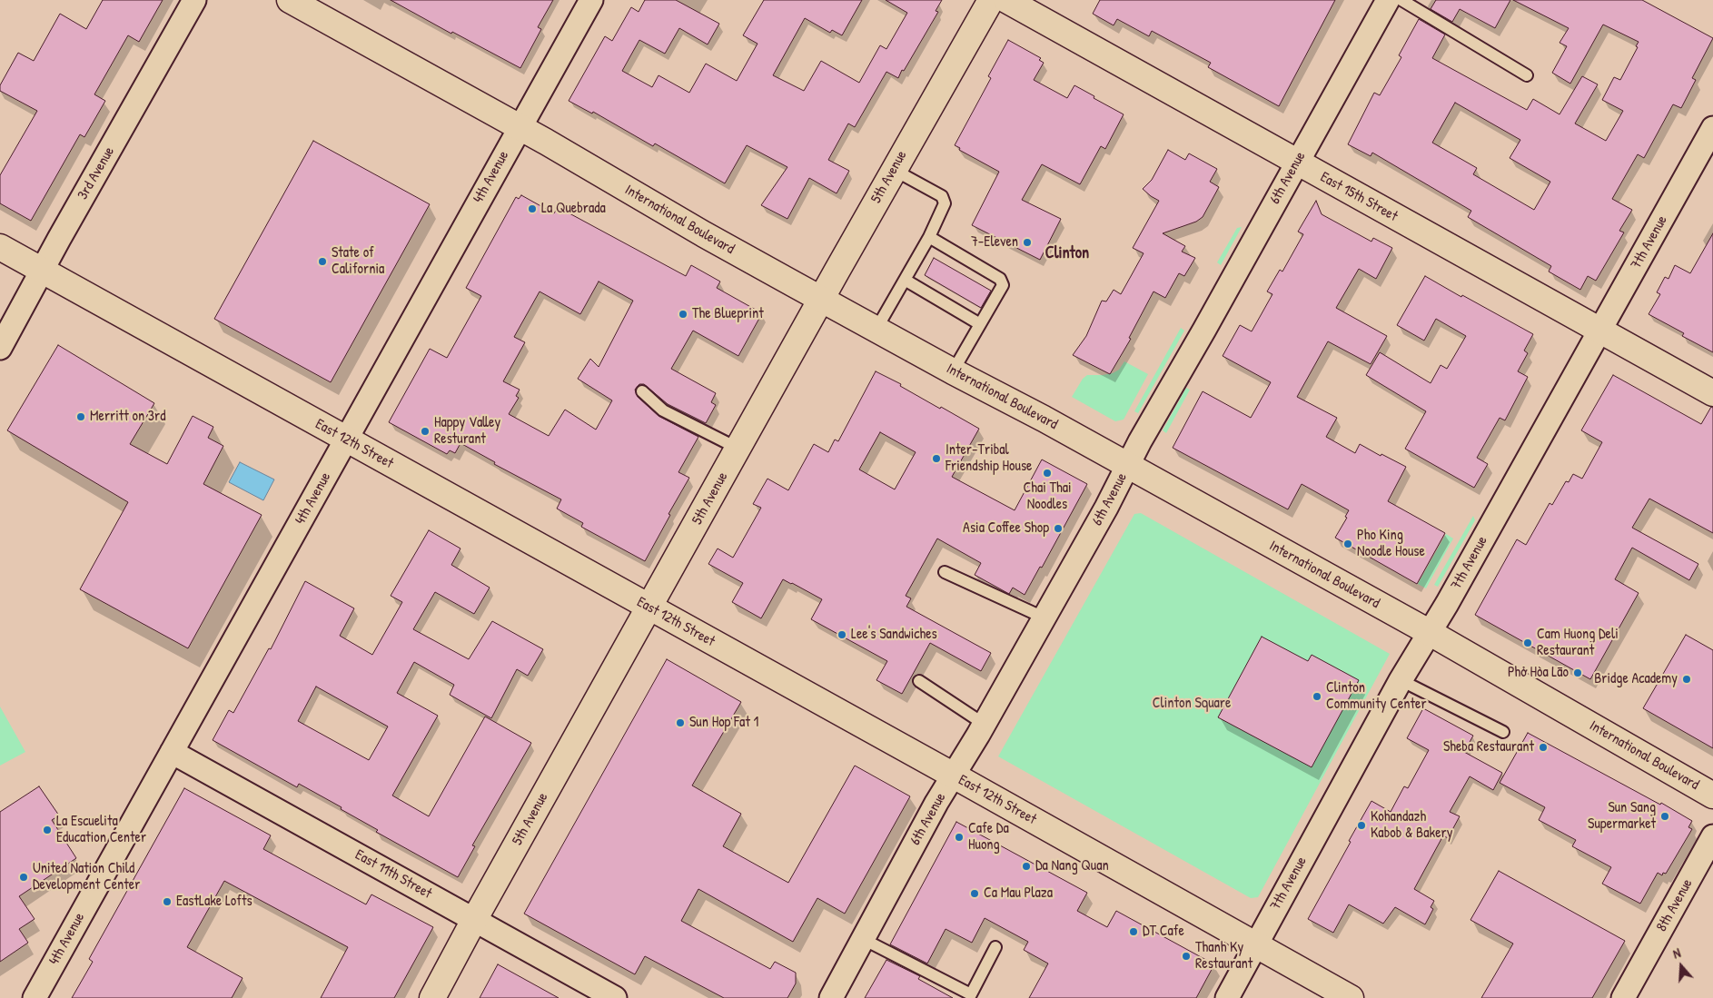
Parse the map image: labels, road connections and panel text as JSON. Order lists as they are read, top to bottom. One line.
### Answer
{"streets":{"main road":["5th Avenue","East 15th Street","International Boulevard","East 12th Street"],"street":["3rd Avenue","4th Avenue","6th Avenue","7th Avenue","East 11th Street","8th Avenue"]},"crossings":[["3rd Avenue","East 12th Street"],["4th Avenue","International Boulevard"],["4th Avenue","East 12th Street"],["4th Avenue","East 11th Street"],["5th Avenue","International Boulevard"],["5th Avenue","East 12th Street"],["5th Avenue","East 11th Street"],["6th Avenue","East 15th Street"],["6th Avenue","International Boulevard"],["6th Avenue","East 12th Street"],["East 15th Street","7th Avenue"],["International Boulevard","7th Avenue"],["7th Avenue","East 12th Street"]],"districts":["Clinton"],"parks":["Clinton Square"],"places":["La Quebrada","7-Eleven","State of California","The Blueprint","Merritt on 3rd","Happy Valley Resturant","Inter-Tribal Friendship House","Chai Thai Noodles","Asia Coffee Shop","Pho King Noodle House","Lee's Sandwiches","Cam Huong Deli Restaurant","Phở Hòa Lāo","Bridge Academy","Clinton Community Center","Sun Hop Fat 1","Sheba Restaurant","Sun Sang Supermarket","Kohandazh Kabob & Bakery","La Escuelita Education Center","Cafe Da Huong","Da Nang Quan","United Nation Child Development Center","Ca Mau Plaza","EastLake Lofts","DT Cafe","Thanh Ky Restaurant"],"north":"top"}
